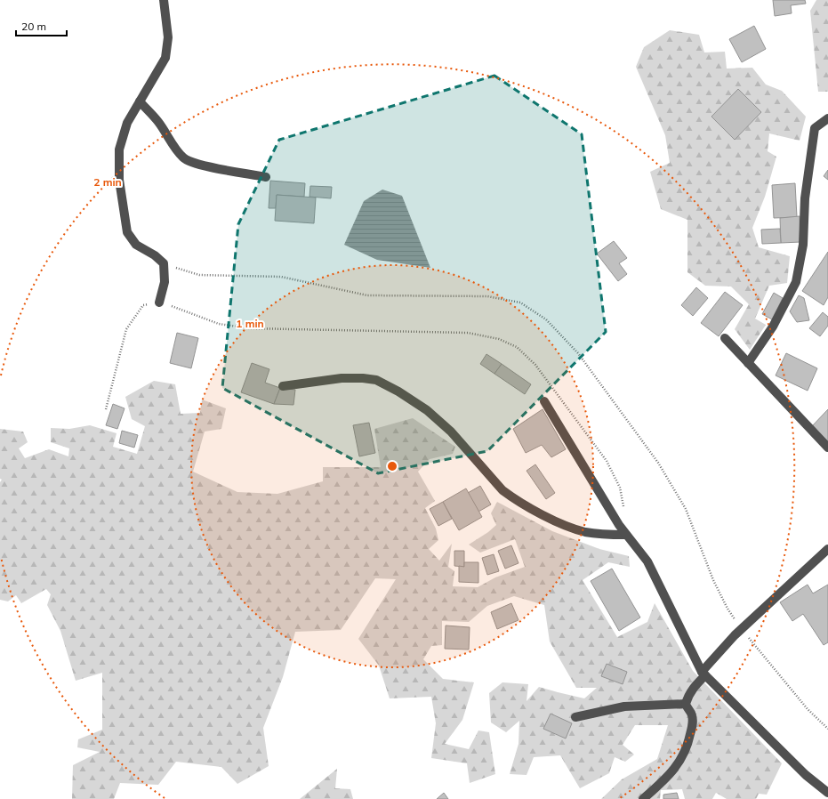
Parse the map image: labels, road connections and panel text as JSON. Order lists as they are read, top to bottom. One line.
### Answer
{"scale_bar":"20 m","rings":["2 min","1 min"]}
